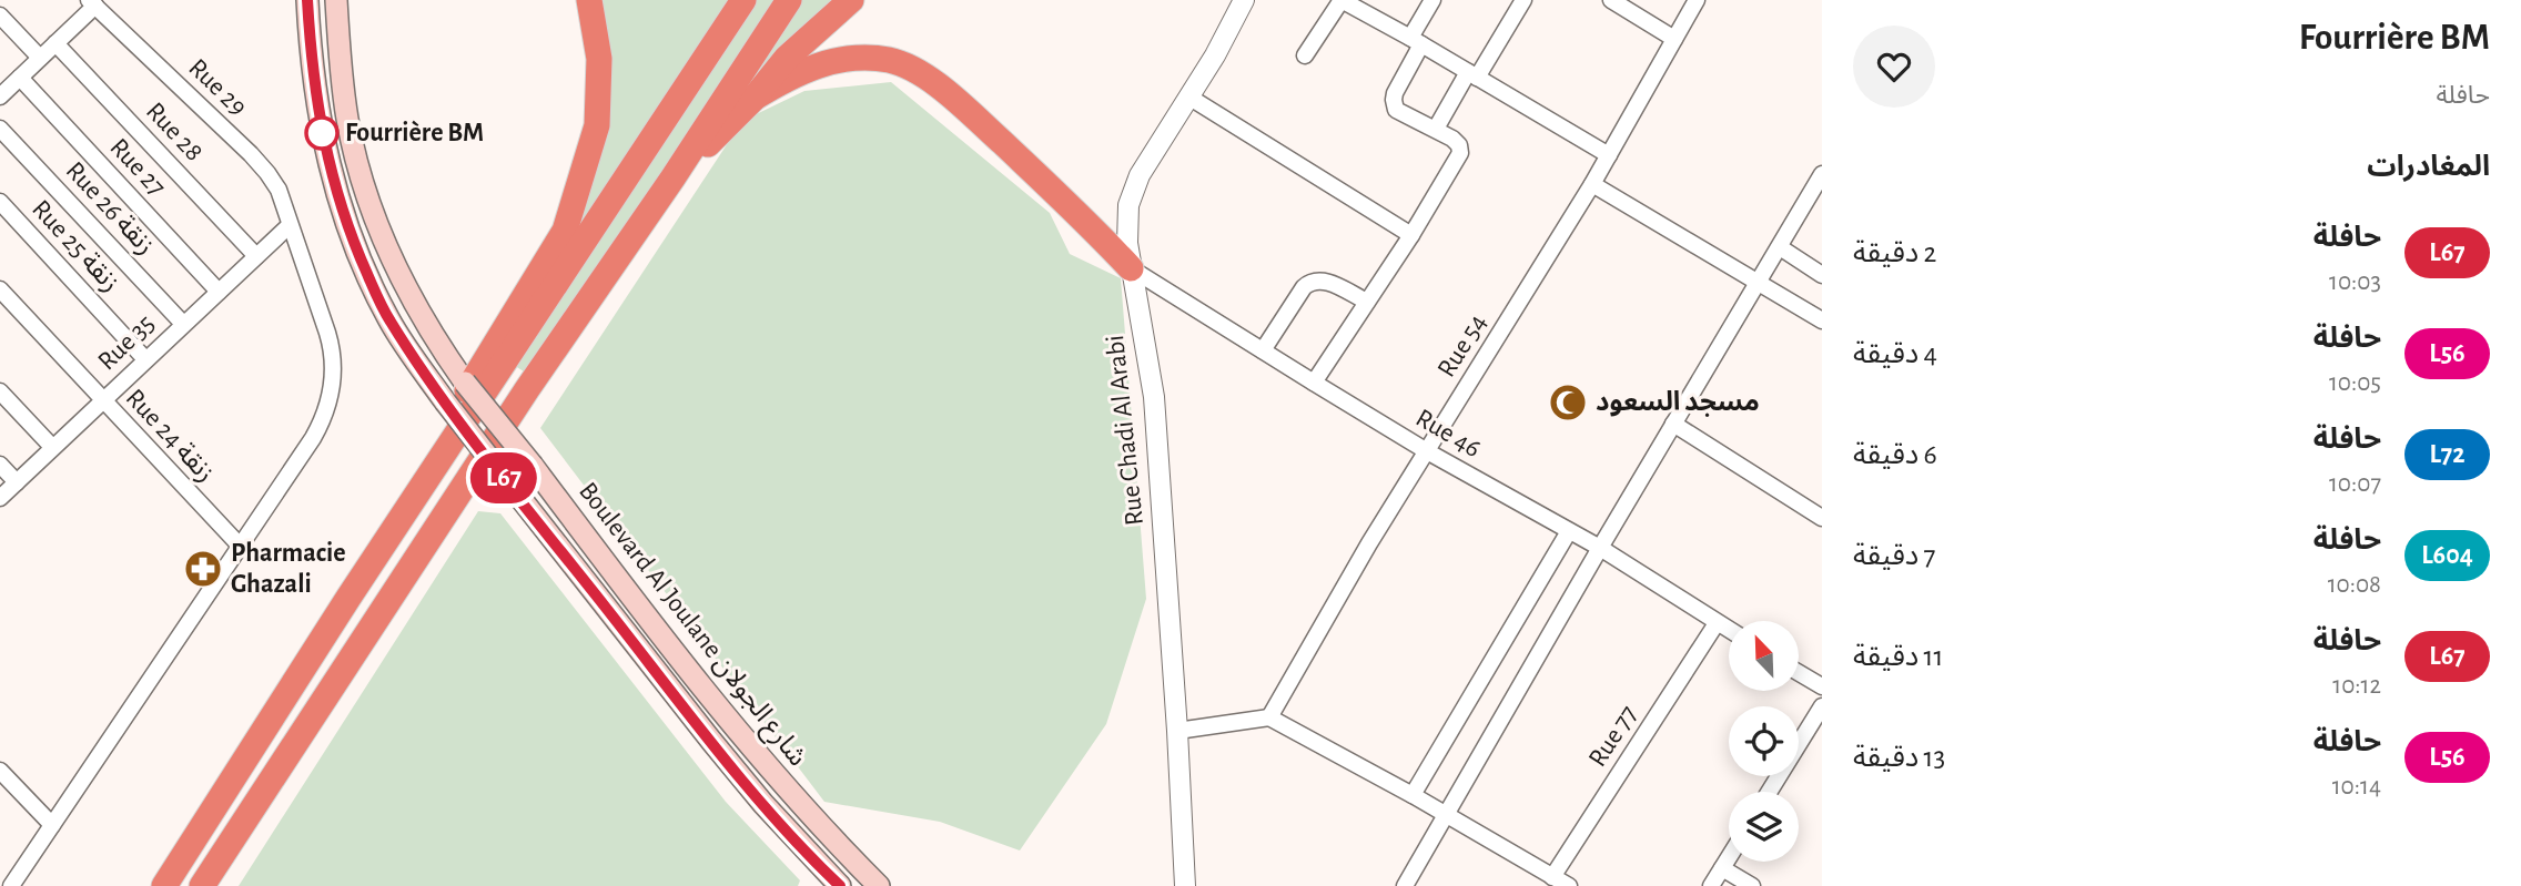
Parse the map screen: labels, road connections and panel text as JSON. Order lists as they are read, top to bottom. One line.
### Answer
{"streets":{"main road":["Boulevard Al Joulane شارع الجولان"],"street":["Rue 29","Rue 28","Rue 27","Rue 26 زنقة","Rue 25 زنقة","Rue 35","Rue 54","Rue Chadi Al Arabi","Rue 46","Rue 24 زنقة","Rue 77"]},"crossings":[["Rue 29","Rue 35"],["Rue 29","Rue 24 زنقة"],["Rue 28","Rue 35"],["Rue 27","Rue 35"],["Rue 26 زنقة","Rue 35"],["Rue 25 زنقة","Rue 35"],["Rue 35","Rue 24 زنقة"],["Rue 54","Rue 46"],["Rue Chadi Al Arabi","Rue 46"],["Rue 46","Rue 77"]],"places":{"other":["Fourrière BM"],"mosque":["مسجد السعود"],"pharmacy":["Pharmacie Ghazali"]},"lines":["bus line L67"],"north":"top left","page":{"heading":[["Fourrière BM","حافلة"],"المغادرات"],"on_map":"L67","list":[{"mark":"L67","name":"حافلة","note":"10:03","value":"2 دقيقة"},{"mark":"L56","name":"حافلة","note":"10:05","value":"4 دقيقة"},{"mark":"L72","name":"حافلة","note":"10:07","value":"6 دقيقة"},{"mark":"L604","name":"حافلة","note":"10:08","value":"7 دقيقة"},{"mark":"L67","name":"حافلة","note":"10:12","value":"11 دقيقة"},{"mark":"L56","name":"حافلة","note":"10:14","value":"13 دقيقة"}]}}
